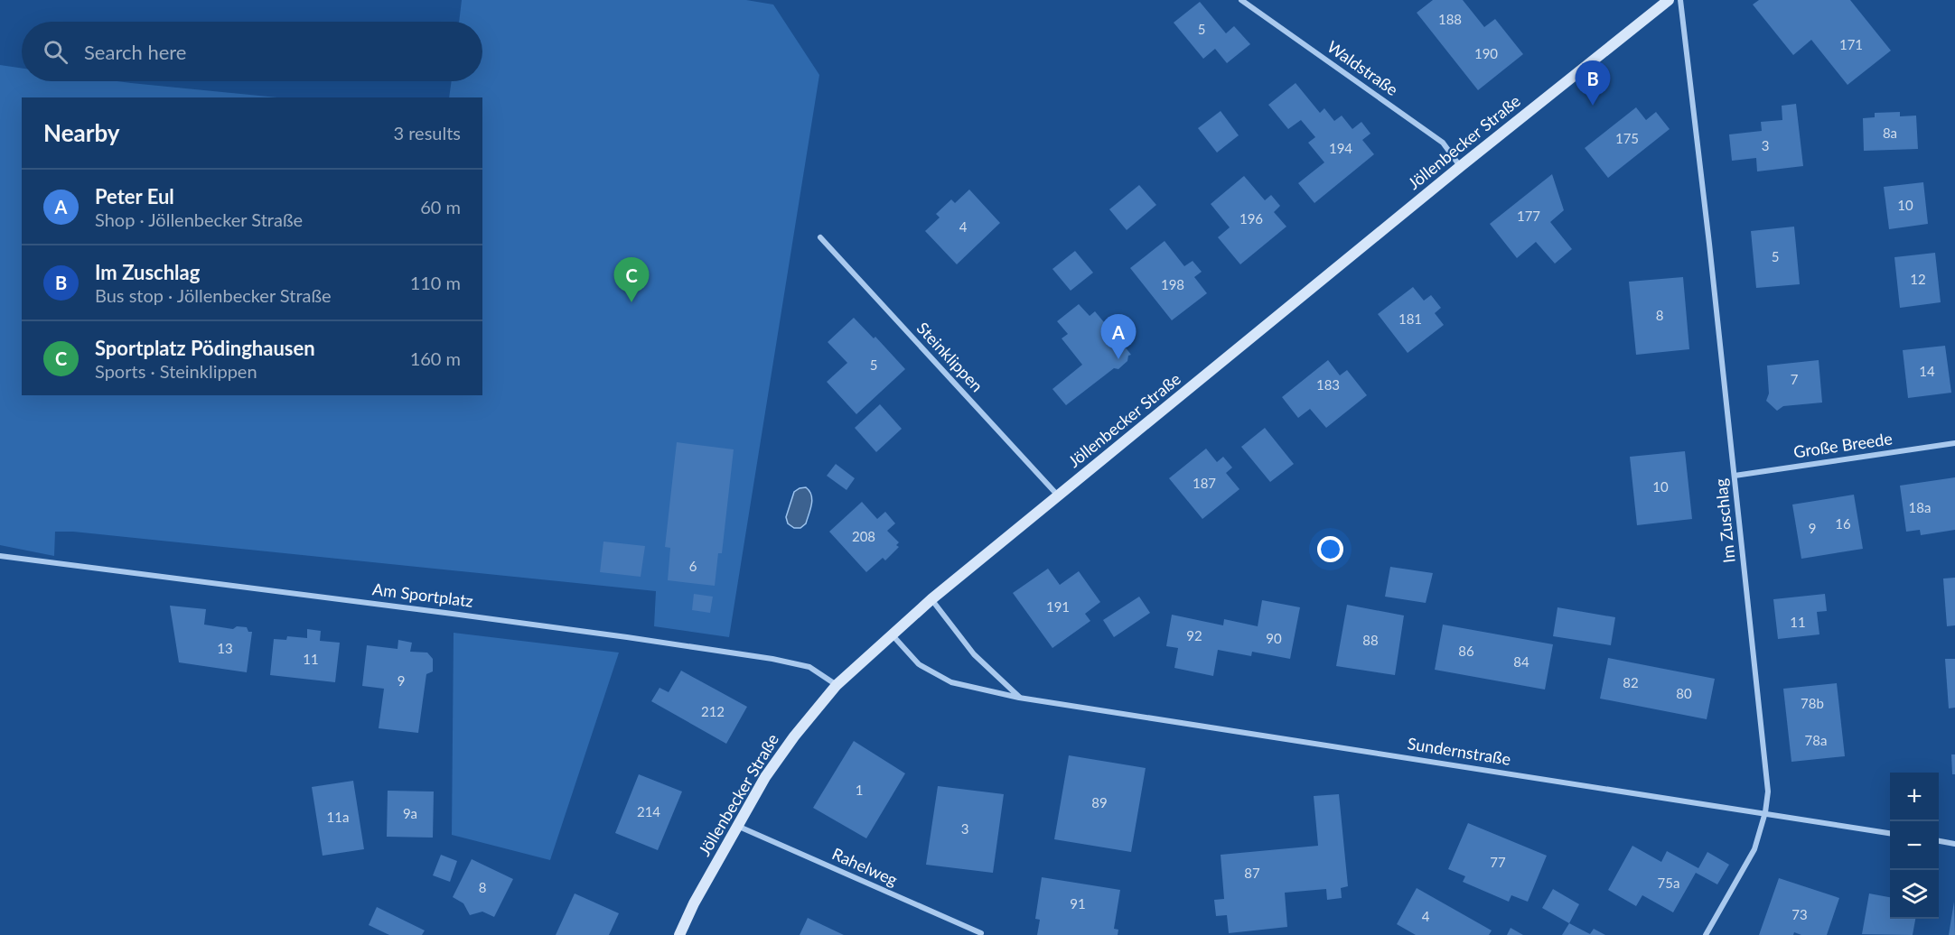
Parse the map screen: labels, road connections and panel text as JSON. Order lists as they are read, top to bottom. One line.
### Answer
{"streets":{"main road":["Jöllenbecker Straße"],"street":["Waldstraße","Steinklippen","Große Breede","Im Zuschlag","Am Sportplatz","Sundernstraße","Rahelweg"]},"crossings":[["Waldstraße","Jöllenbecker Straße"],["Jöllenbecker Straße","Steinklippen"],["Jöllenbecker Straße","Am Sportplatz"],["Jöllenbecker Straße","Sundernstraße"],["Jöllenbecker Straße","Rahelweg"],["Große Breede","Im Zuschlag"],["Im Zuschlag","Sundernstraße"]],"house_numbers":["188","5","171","190","8a","175","3","194","10","177","196","4","5","12","198","8","181","5","14","7","183","187","10","18a","16","9","208","6","191","11","92","90","88","13","86","11","84","9","82","80","78b","212","78a","1","89","214","9a","11a","3","77","87","75a","8","91","73","4"],"page":{"search":"Search here","pins":["B","C","A"],"heading":["Nearby","3 results"],"list":[{"mark":"A","name":"Peter Eul","note":"Shop · Jöllenbecker Straße","value":"60 m"},{"mark":"B","name":"Im Zuschlag","note":"Bus stop · Jöllenbecker Straße","value":"110 m"},{"mark":"C","name":"Sportplatz Pödinghausen","note":"Sports · Steinklippen","value":"160 m"}],"map_buttons":["+","−"]}}
